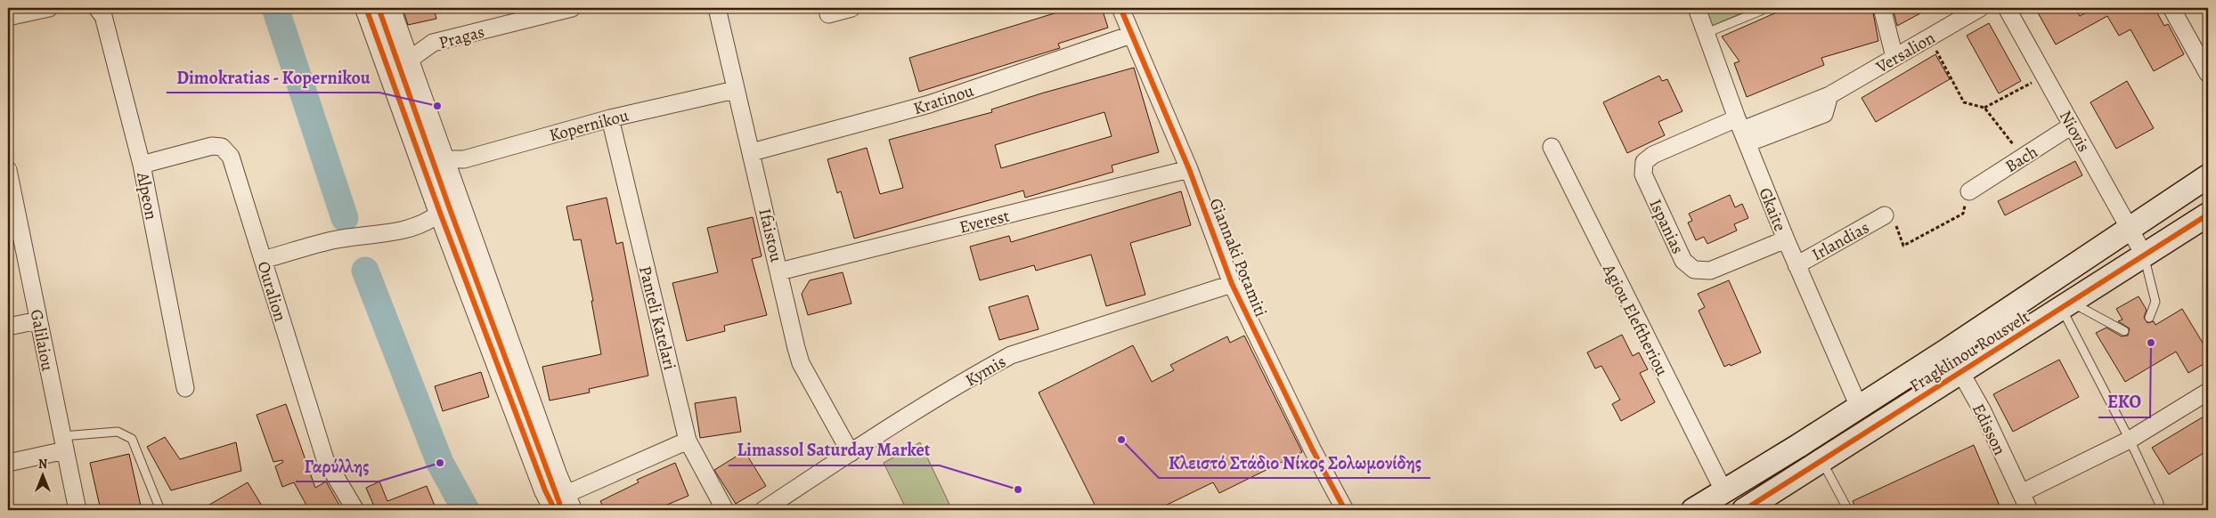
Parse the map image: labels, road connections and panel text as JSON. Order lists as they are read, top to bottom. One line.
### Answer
{"streets":{"main road":["Fragklinou Rousvelt"],"street":["Pragas","Versalion","Kratinou","Kopernikou","Niovis","Bach","Alpeon","Gkaite","Everest","Ispanias","Ifaistou","Irlandias","Giannaki Potamiti","Ouralion","Panteli Katelari","Agiou Eleftheriou","Galilaiou","Kymis","Edisson"]},"crossings":[["Versalion","Gkaite"],["Versalion","Ispanias"],["Kratinou","Ifaistou"],["Kratinou","Giannaki Potamiti"],["Kopernikou","Ifaistou"],["Kopernikou","Panteli Katelari"],["Niovis","Bach"],["Niovis","Fragklinou Rousvelt"],["Alpeon","Ouralion"],["Gkaite","Ispanias"],["Gkaite","Irlandias"],["Gkaite","Fragklinou Rousvelt"],["Everest","Ifaistou"],["Everest","Giannaki Potamiti"],["Ifaistou","Kymis"],["Giannaki Potamiti","Kymis"],["Agiou Eleftheriou","Fragklinou Rousvelt"],["Fragklinou Rousvelt","Edisson"]],"places":["Dimokratias - Kopernikou","EKO","Κλειστό Στάδιο Νίκος Σολωμονίδης","Γαρύλλης","Limassol Saturday Market"],"north":"top"}
